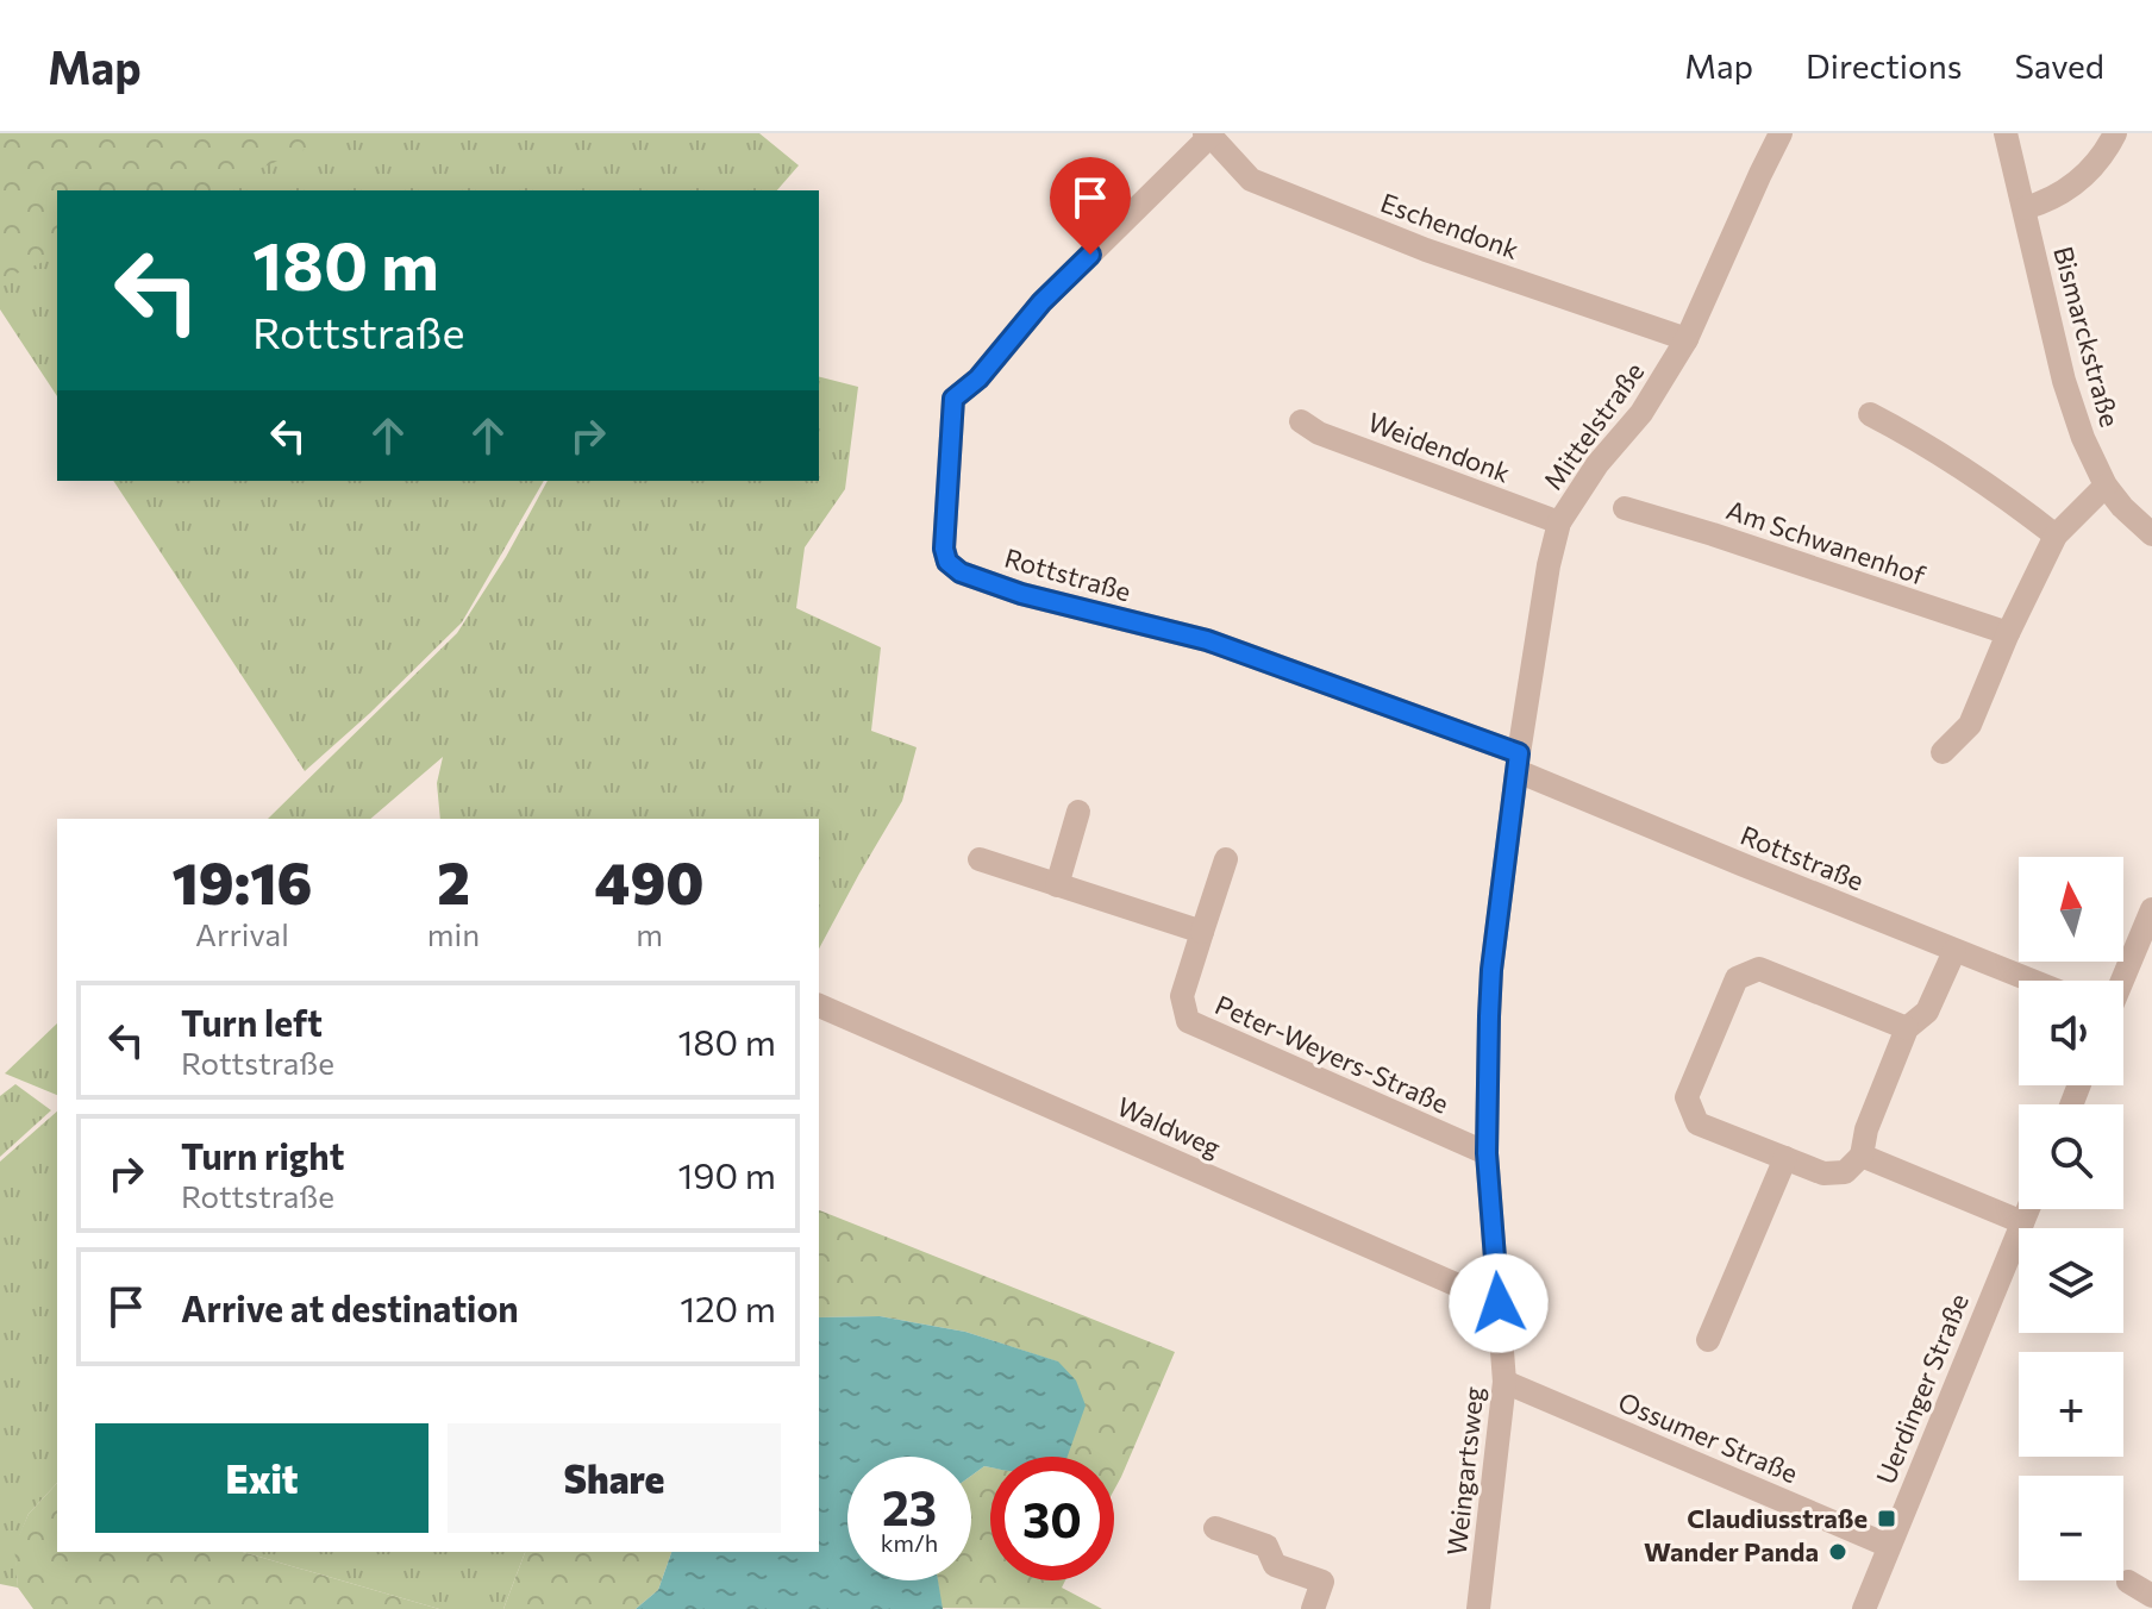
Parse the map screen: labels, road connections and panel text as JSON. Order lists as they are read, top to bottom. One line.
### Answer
{"streets":{"street":["Eschendonk","Bismarckstraße","Mittelstraße","Weidendonk","Am Schwanenhof","Rottstraße","Peter-Weyers-Straße","Waldweg","Uerdinger Straße","Ossumer Straße","Weingartsweg"]},"crossings":[["Eschendonk","Mittelstraße"],["Eschendonk","Rottstraße"],["Mittelstraße","Weidendonk"],["Mittelstraße","Rottstraße"],["Mittelstraße","Weingartsweg"],["Rottstraße","Weingartsweg"],["Peter-Weyers-Straße","Weingartsweg"],["Waldweg","Weingartsweg"],["Uerdinger Straße","Ossumer Straße"],["Ossumer Straße","Weingartsweg"]],"places":{"transit":["Claudiusstraße"],"other":["Wander Panda"]},"north":"top","page":{"header":"Map","nav":["Map","Directions","Saved"],"turn":["180 m","Rottstraße"],"eta":["19:16","Arrival","2","min","490","m"],"map_buttons":["+","−"],"list":[{"name":"Turn left","note":"Rottstraße","value":"180 m"},{"name":"Turn right","note":"Rottstraße","value":"190 m"},{"name":"Arrive at destination","value":"120 m"}],"buttons":["Exit","Share"],"speed":"23 km/h","limit":"30"}}
